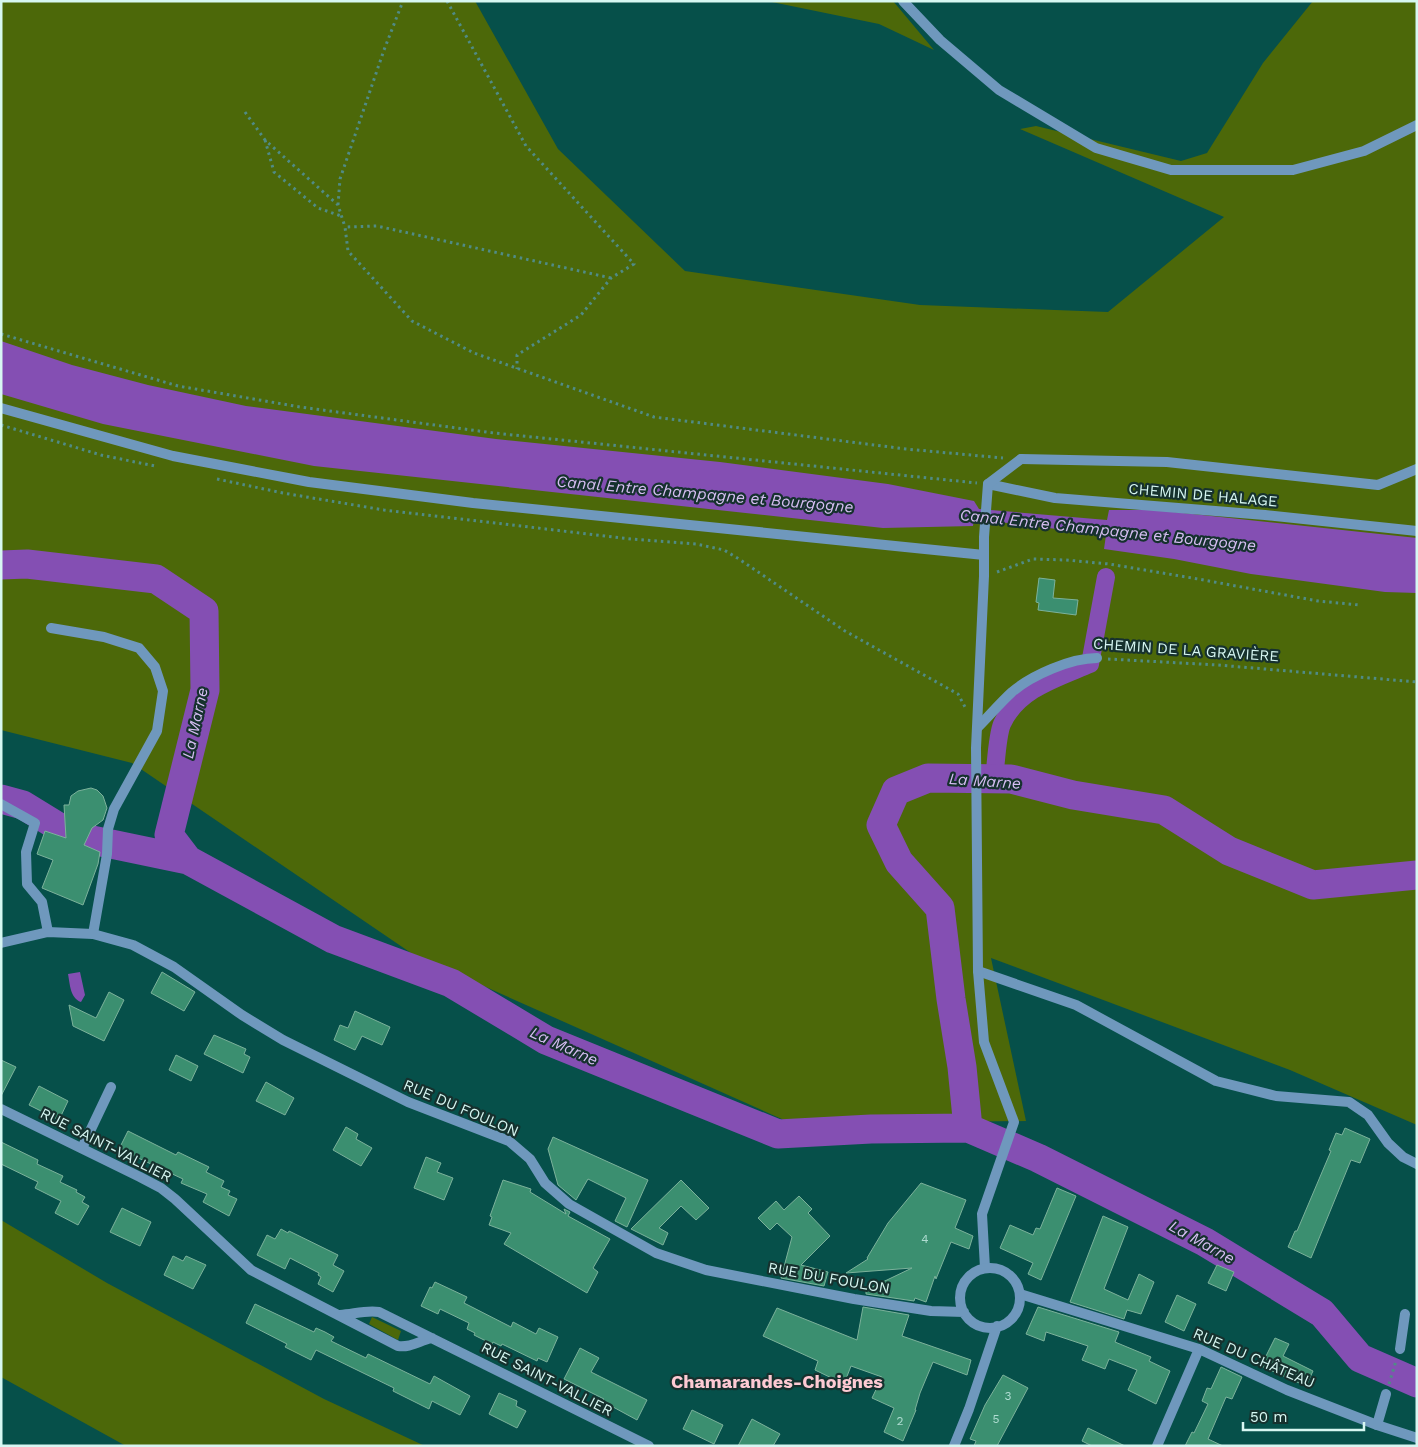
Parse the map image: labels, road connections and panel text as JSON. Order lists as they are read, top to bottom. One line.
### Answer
{"streets":{"street":["CHEMIN DE HALAGE","CHEMIN DE LA GRAVIÈRE","RUE DU FOULON","RUE SAINT-VALLIER","RUE DU CHÂTEAU"]},"crossings":[["RUE DU FOULON","RUE DU CHÂTEAU"]],"districts":["Chamarandes-Choignes"],"water":["Canal Entre Champagne et Bourgogne","La Marne"],"house_numbers":["4","3","5","2"],"scale_bar":"50 m"}
